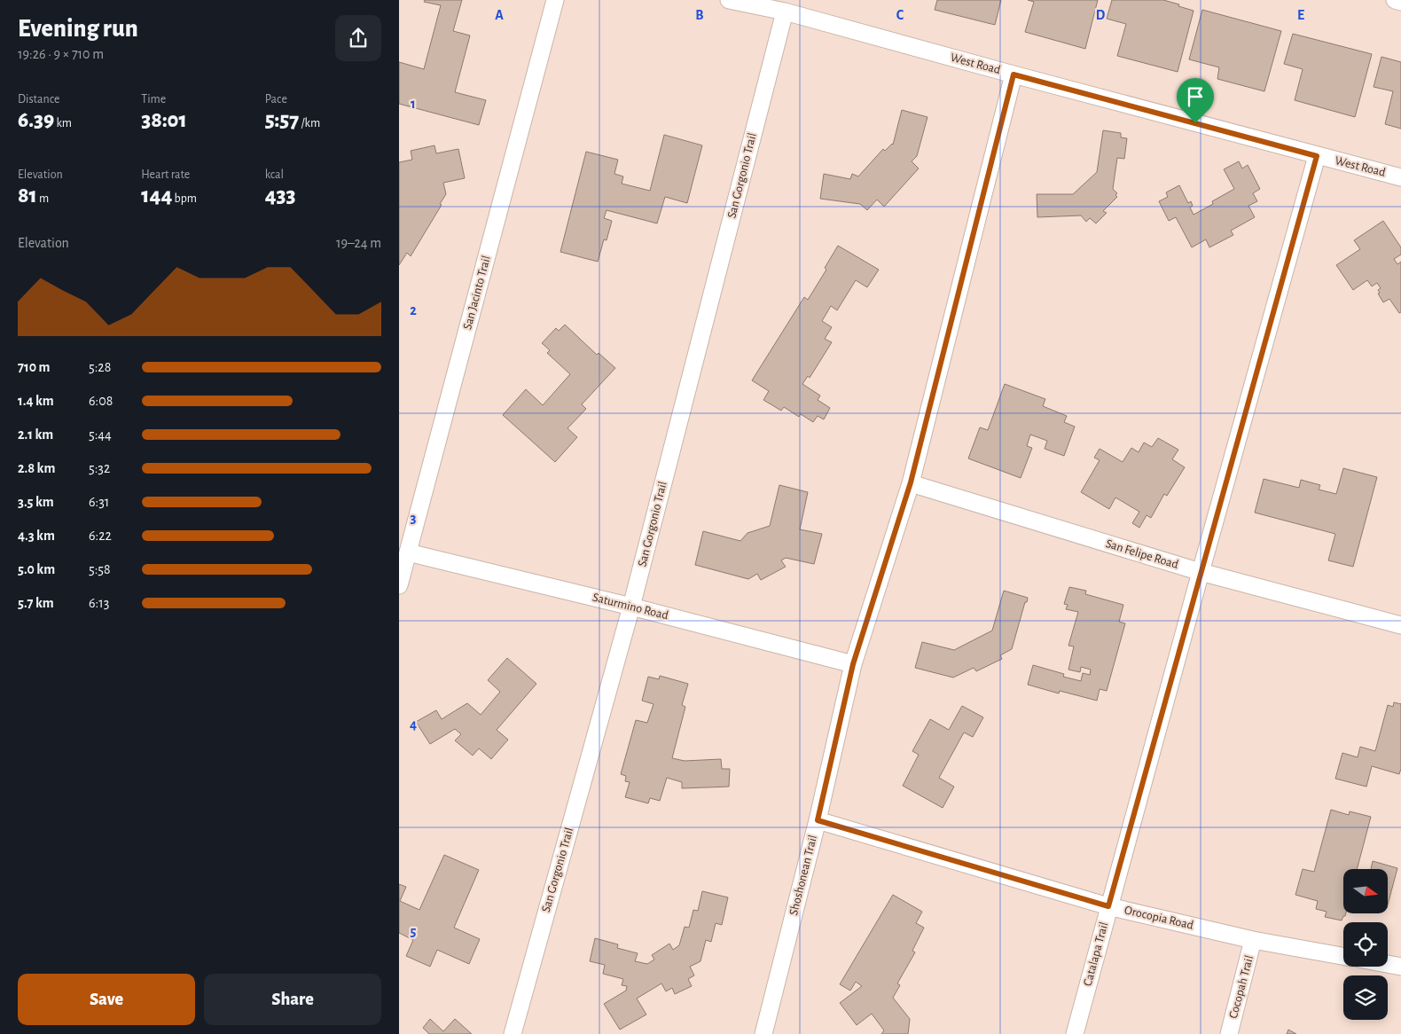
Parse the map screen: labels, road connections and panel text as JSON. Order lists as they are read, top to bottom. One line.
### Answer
{"streets":{"street":["West Road","San Gorgonio Trail","San Jacinto Trail","San Felipe Road","Saturmino Road","Shoshonean Trail","Orocopia Road","Catalapa Trail","Cocopah Trail"]},"crossings":[["West Road","San Gorgonio Trail"],["West Road","Shoshonean Trail"],["West Road","Catalapa Trail"],["San Gorgonio Trail","Saturmino Road"],["San Jacinto Trail","Saturmino Road"],["San Felipe Road","Shoshonean Trail"],["San Felipe Road","Catalapa Trail"],["Saturmino Road","Shoshonean Trail"],["Shoshonean Trail","Orocopia Road"],["Orocopia Road","Catalapa Trail"],["Orocopia Road","Cocopah Trail"]],"north":"right","page":{"heading":["Evening run","19:26 · 9 × 710 m"],"stats":[["Distance","6.39 km"],["Time","38:01"],["Pace","5:57 /km"],["Elevation","81 m"],["Heart rate","144 bpm"],["kcal","433"]],"chart":["Elevation","19–24 m"],"list":[{"name":"710 m","note":"5:28"},{"name":"1.4 km","note":"6:08"},{"name":"2.1 km","note":"5:44"},{"name":"2.8 km","note":"5:32"},{"name":"3.5 km","note":"6:31"},{"name":"4.3 km","note":"6:22"},{"name":"5.0 km","note":"5:58"},{"name":"5.7 km","note":"6:13"}],"buttons":["Save","Share"]},"grid":{"columns":["A","B","C","D","E"],"rows":["1","2","3","4","5"]}}
